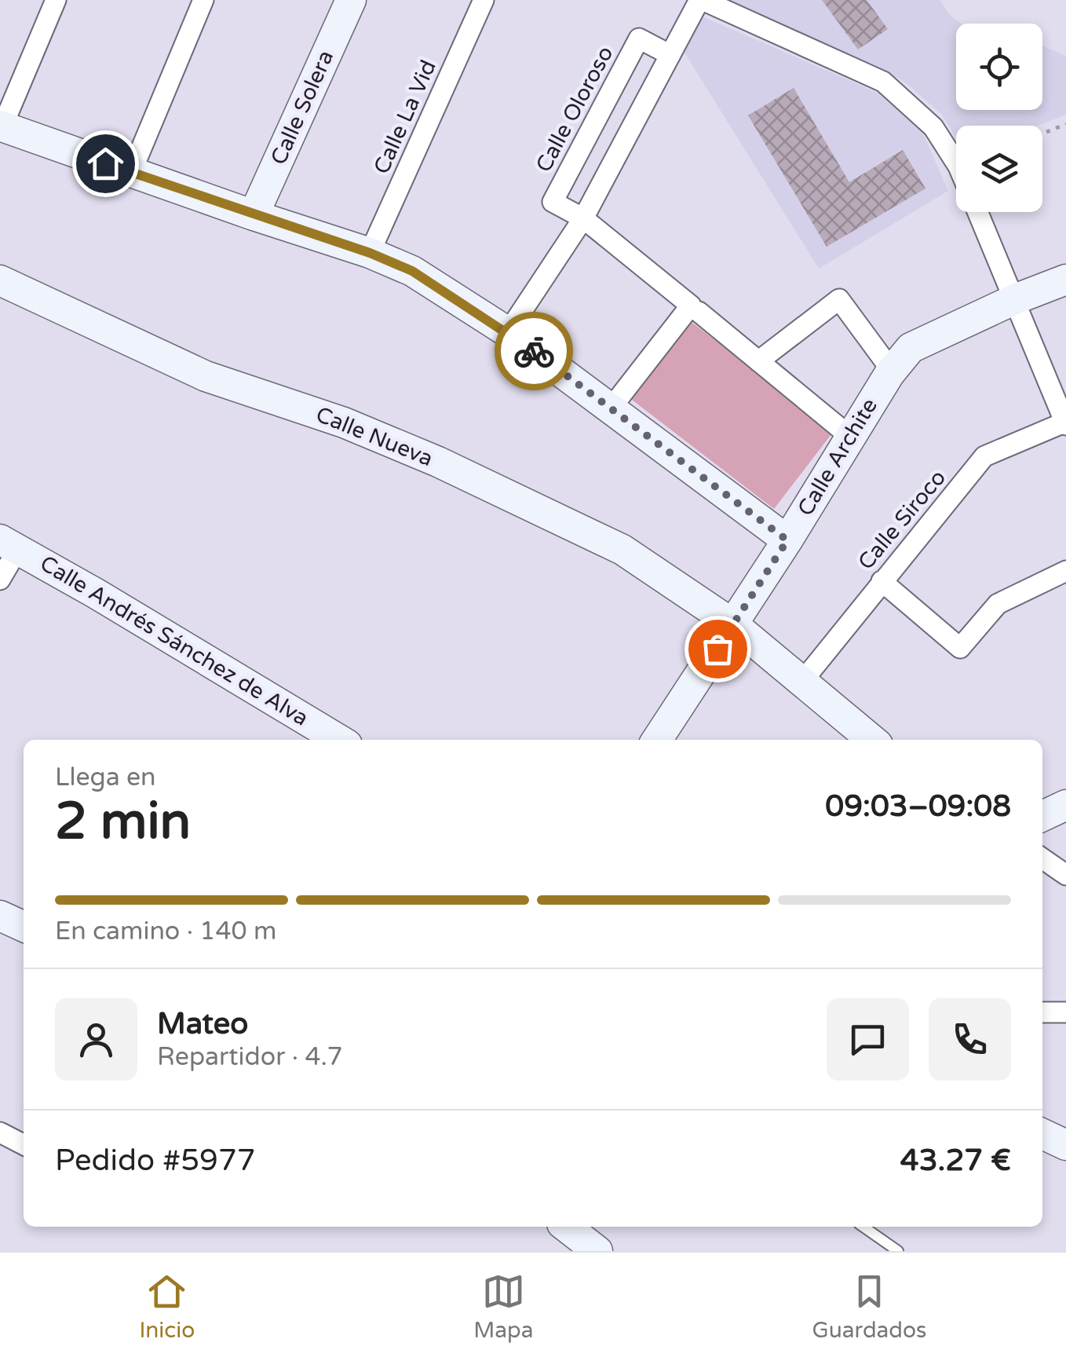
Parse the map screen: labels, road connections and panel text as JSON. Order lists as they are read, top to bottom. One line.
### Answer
{"streets":{"street":["Calle Solera","Calle Oloroso","Calle La Vid","Calle Nueva","Calle Archite","Calle Siroco","Calle Andrés Sánchez de Alva"]},"crossings":[["Calle Nueva","Calle Archite"],["Calle Nueva","Calle Siroco"]],"page":{"heading":["2 min","Llega en","09:03–09:08"],"panel":["Mateo","Repartidor · 4.7","Pedido #5977","43.27 €"],"bar":"En camino · 140 m","tabs":["Inicio","Mapa","Guardados"]}}
